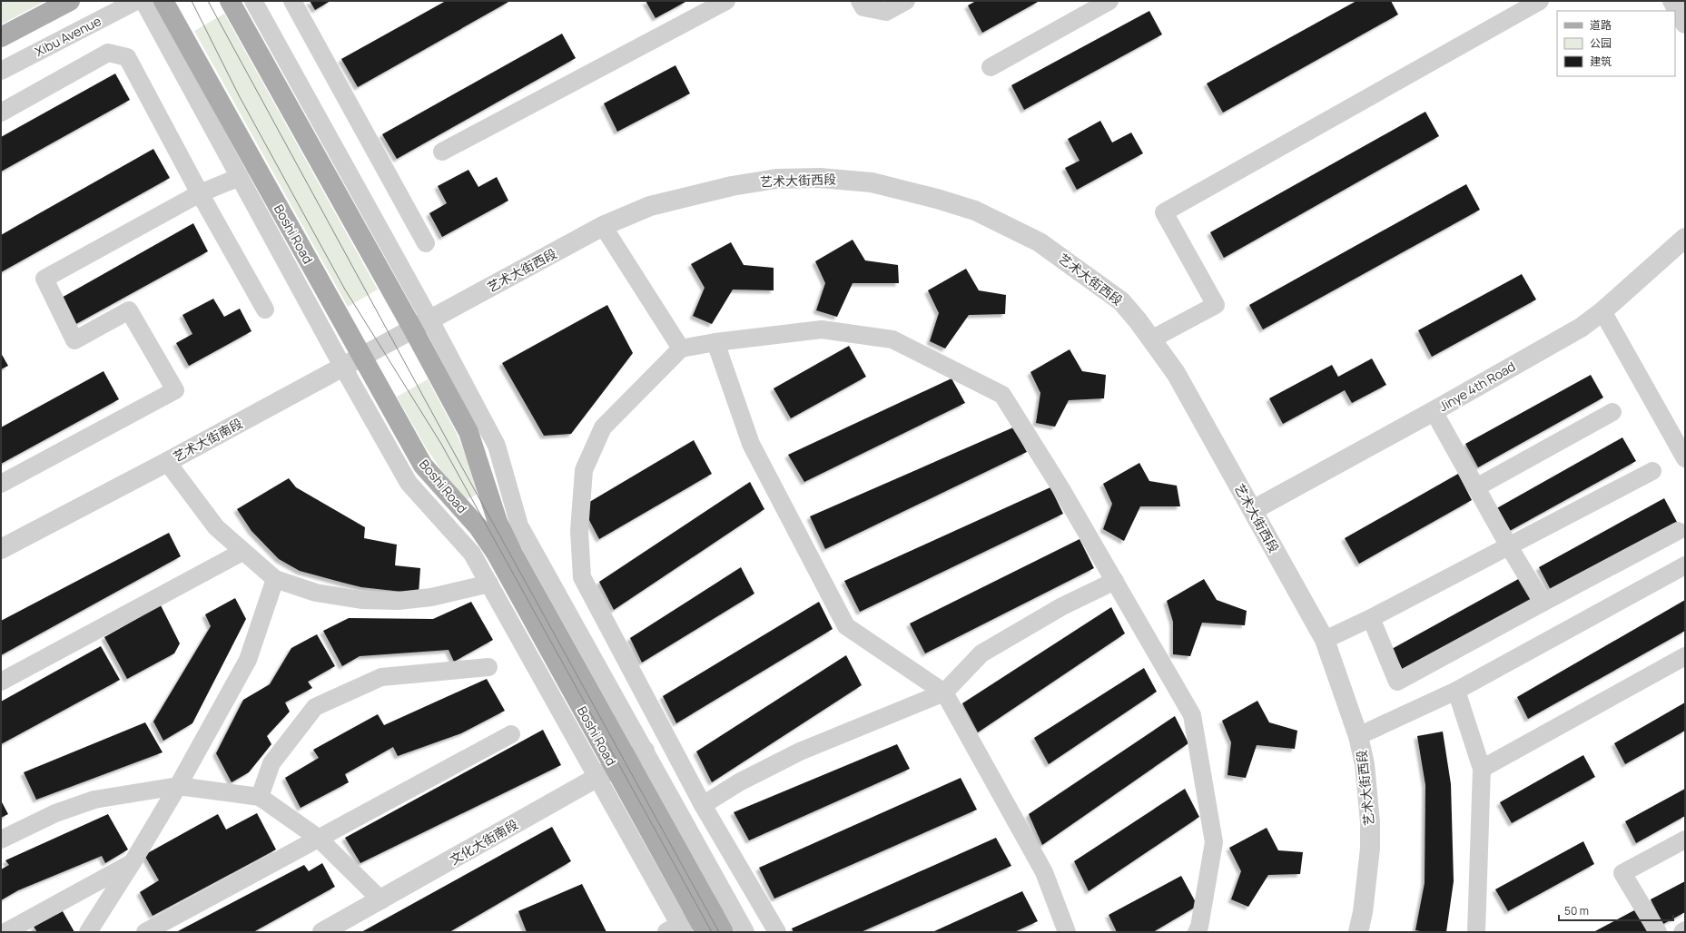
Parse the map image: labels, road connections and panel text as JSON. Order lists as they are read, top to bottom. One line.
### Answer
{"streets":{"main road":["Boshi Road"],"street":["Xibu Avenue","艺术大街西段","Jinye 4th Road","艺术大街南段","文化大街南段"]},"crossings":[["艺术大街西段","Boshi Road"],["艺术大街西段","Jinye 4th Road"],["艺术大街西段","艺术大街南段"],["Boshi Road","艺术大街南段"],["Boshi Road","文化大街南段"]],"legend":["道路","公园","建筑"],"scale_bar":"50 m"}
